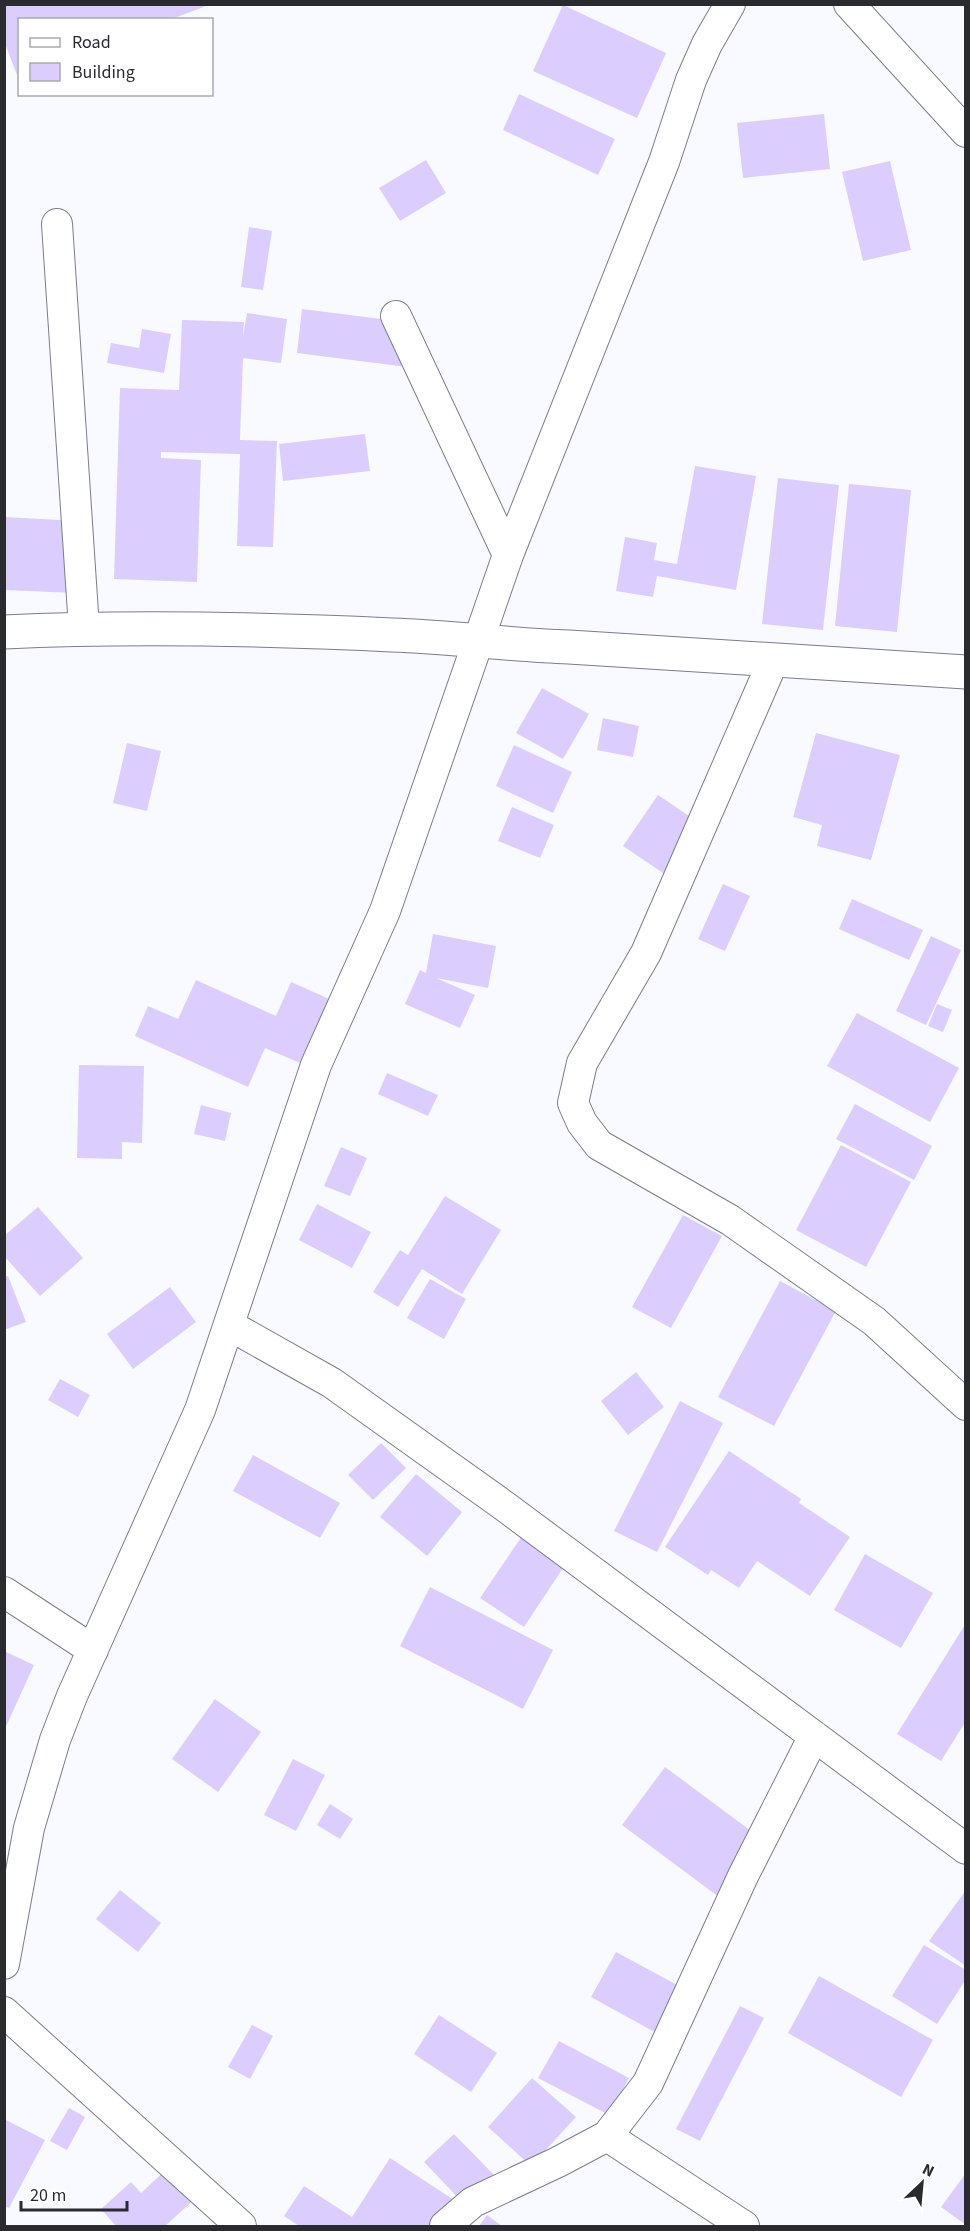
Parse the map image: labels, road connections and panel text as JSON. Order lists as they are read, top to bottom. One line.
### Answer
{"legend":["Road","Building"],"scale_bar":"20 m","north":"top right"}
